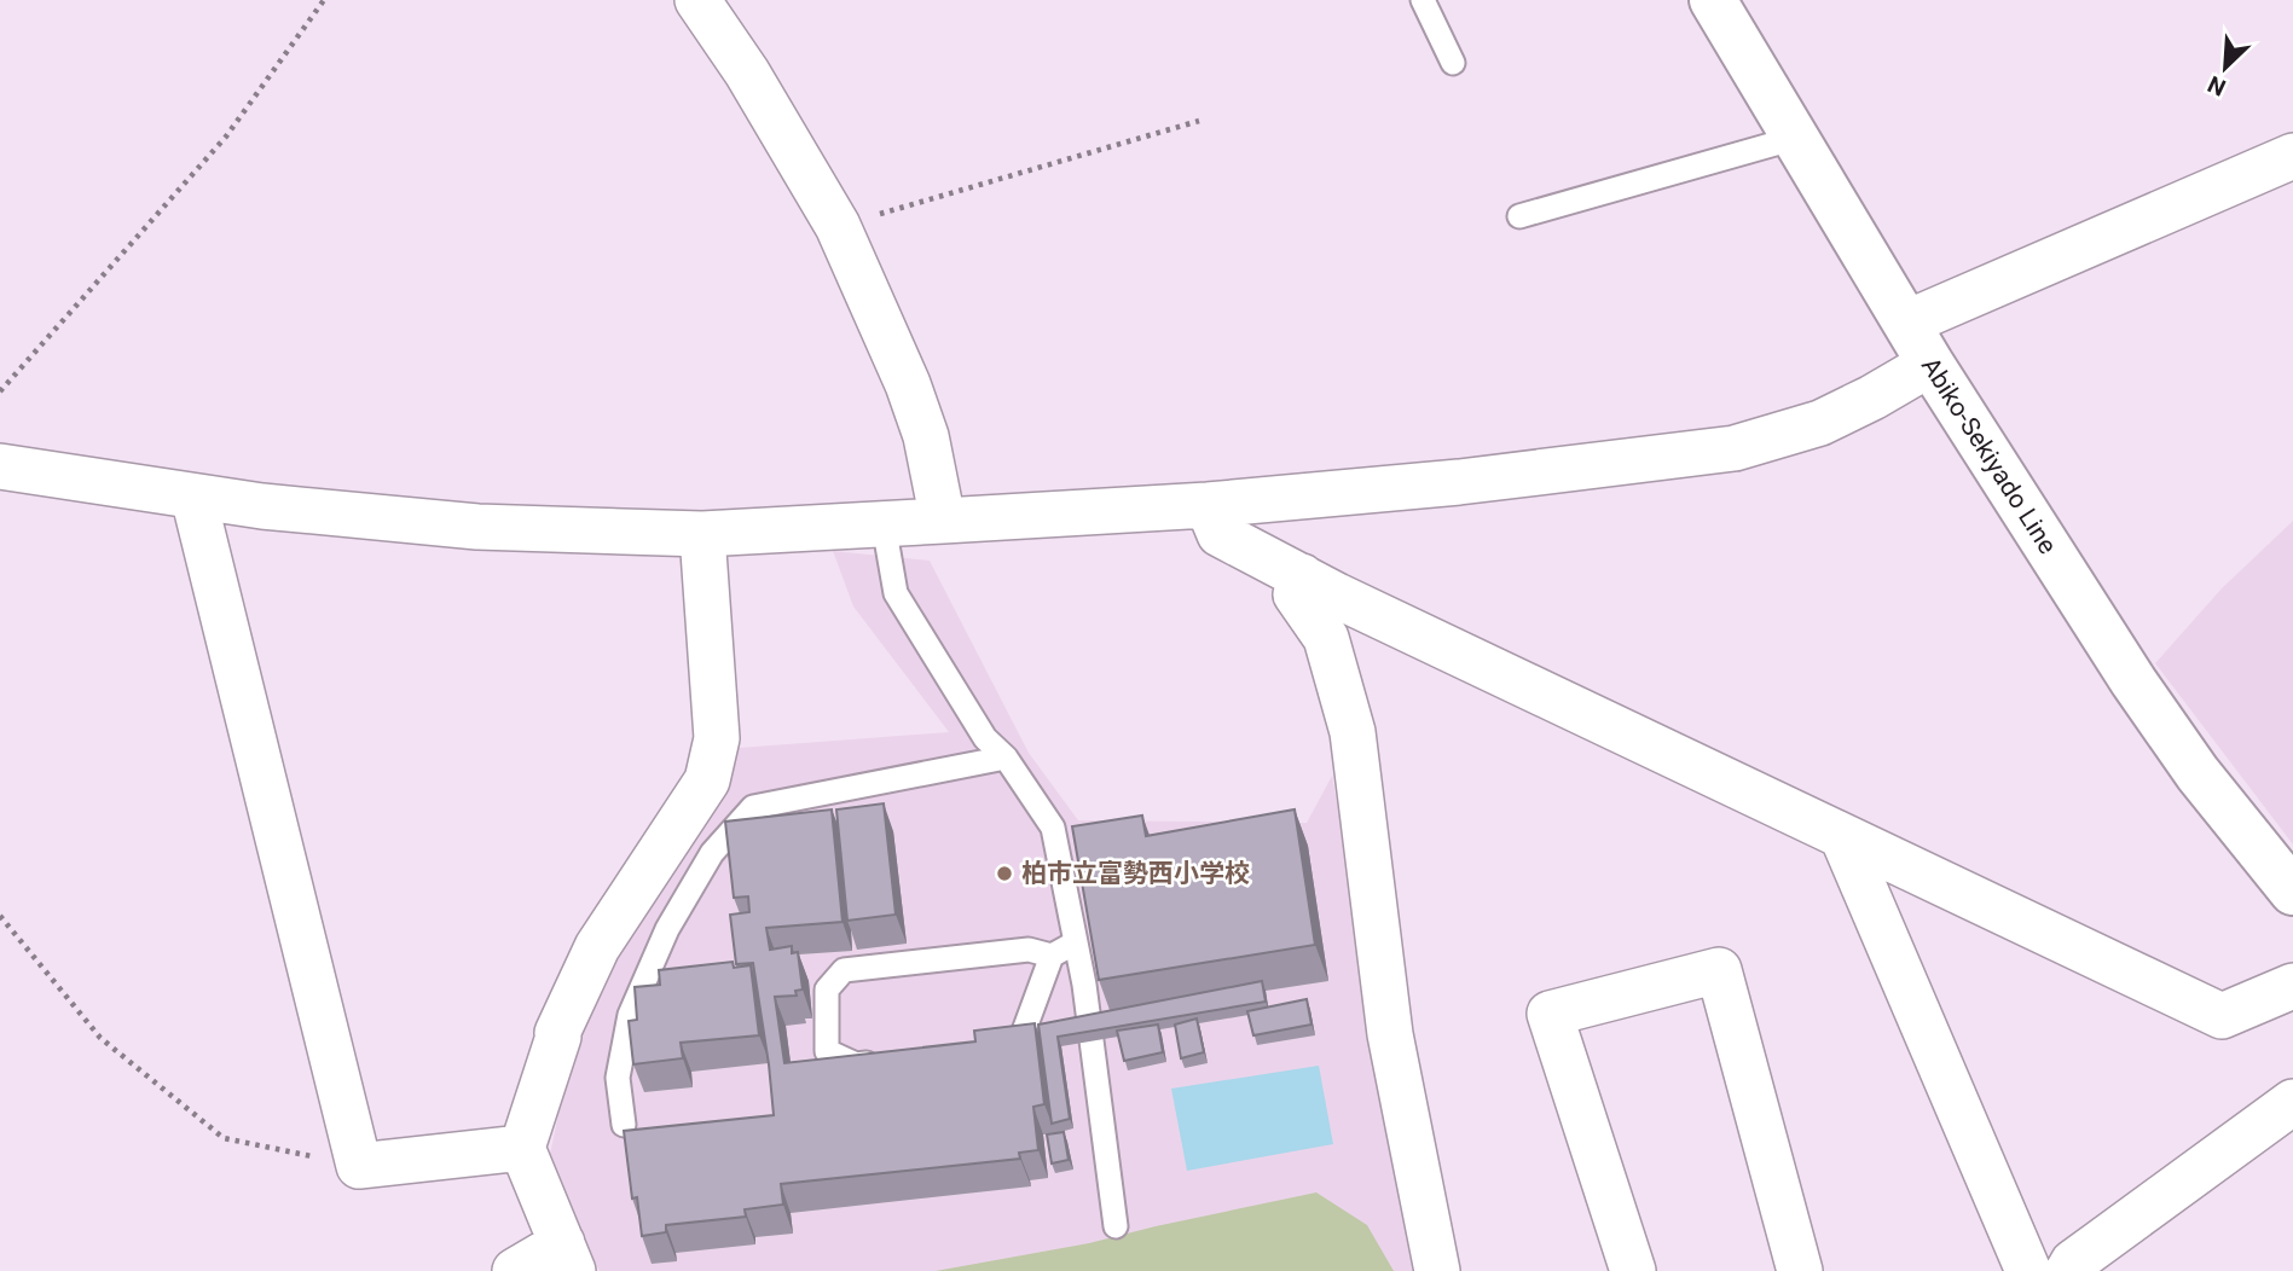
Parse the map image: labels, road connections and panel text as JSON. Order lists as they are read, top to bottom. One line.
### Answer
{"streets":{"main road":["Abiko-Sekiyado Line"]},"places":["柏市立富勢西小学校"],"north":"bottom left"}
